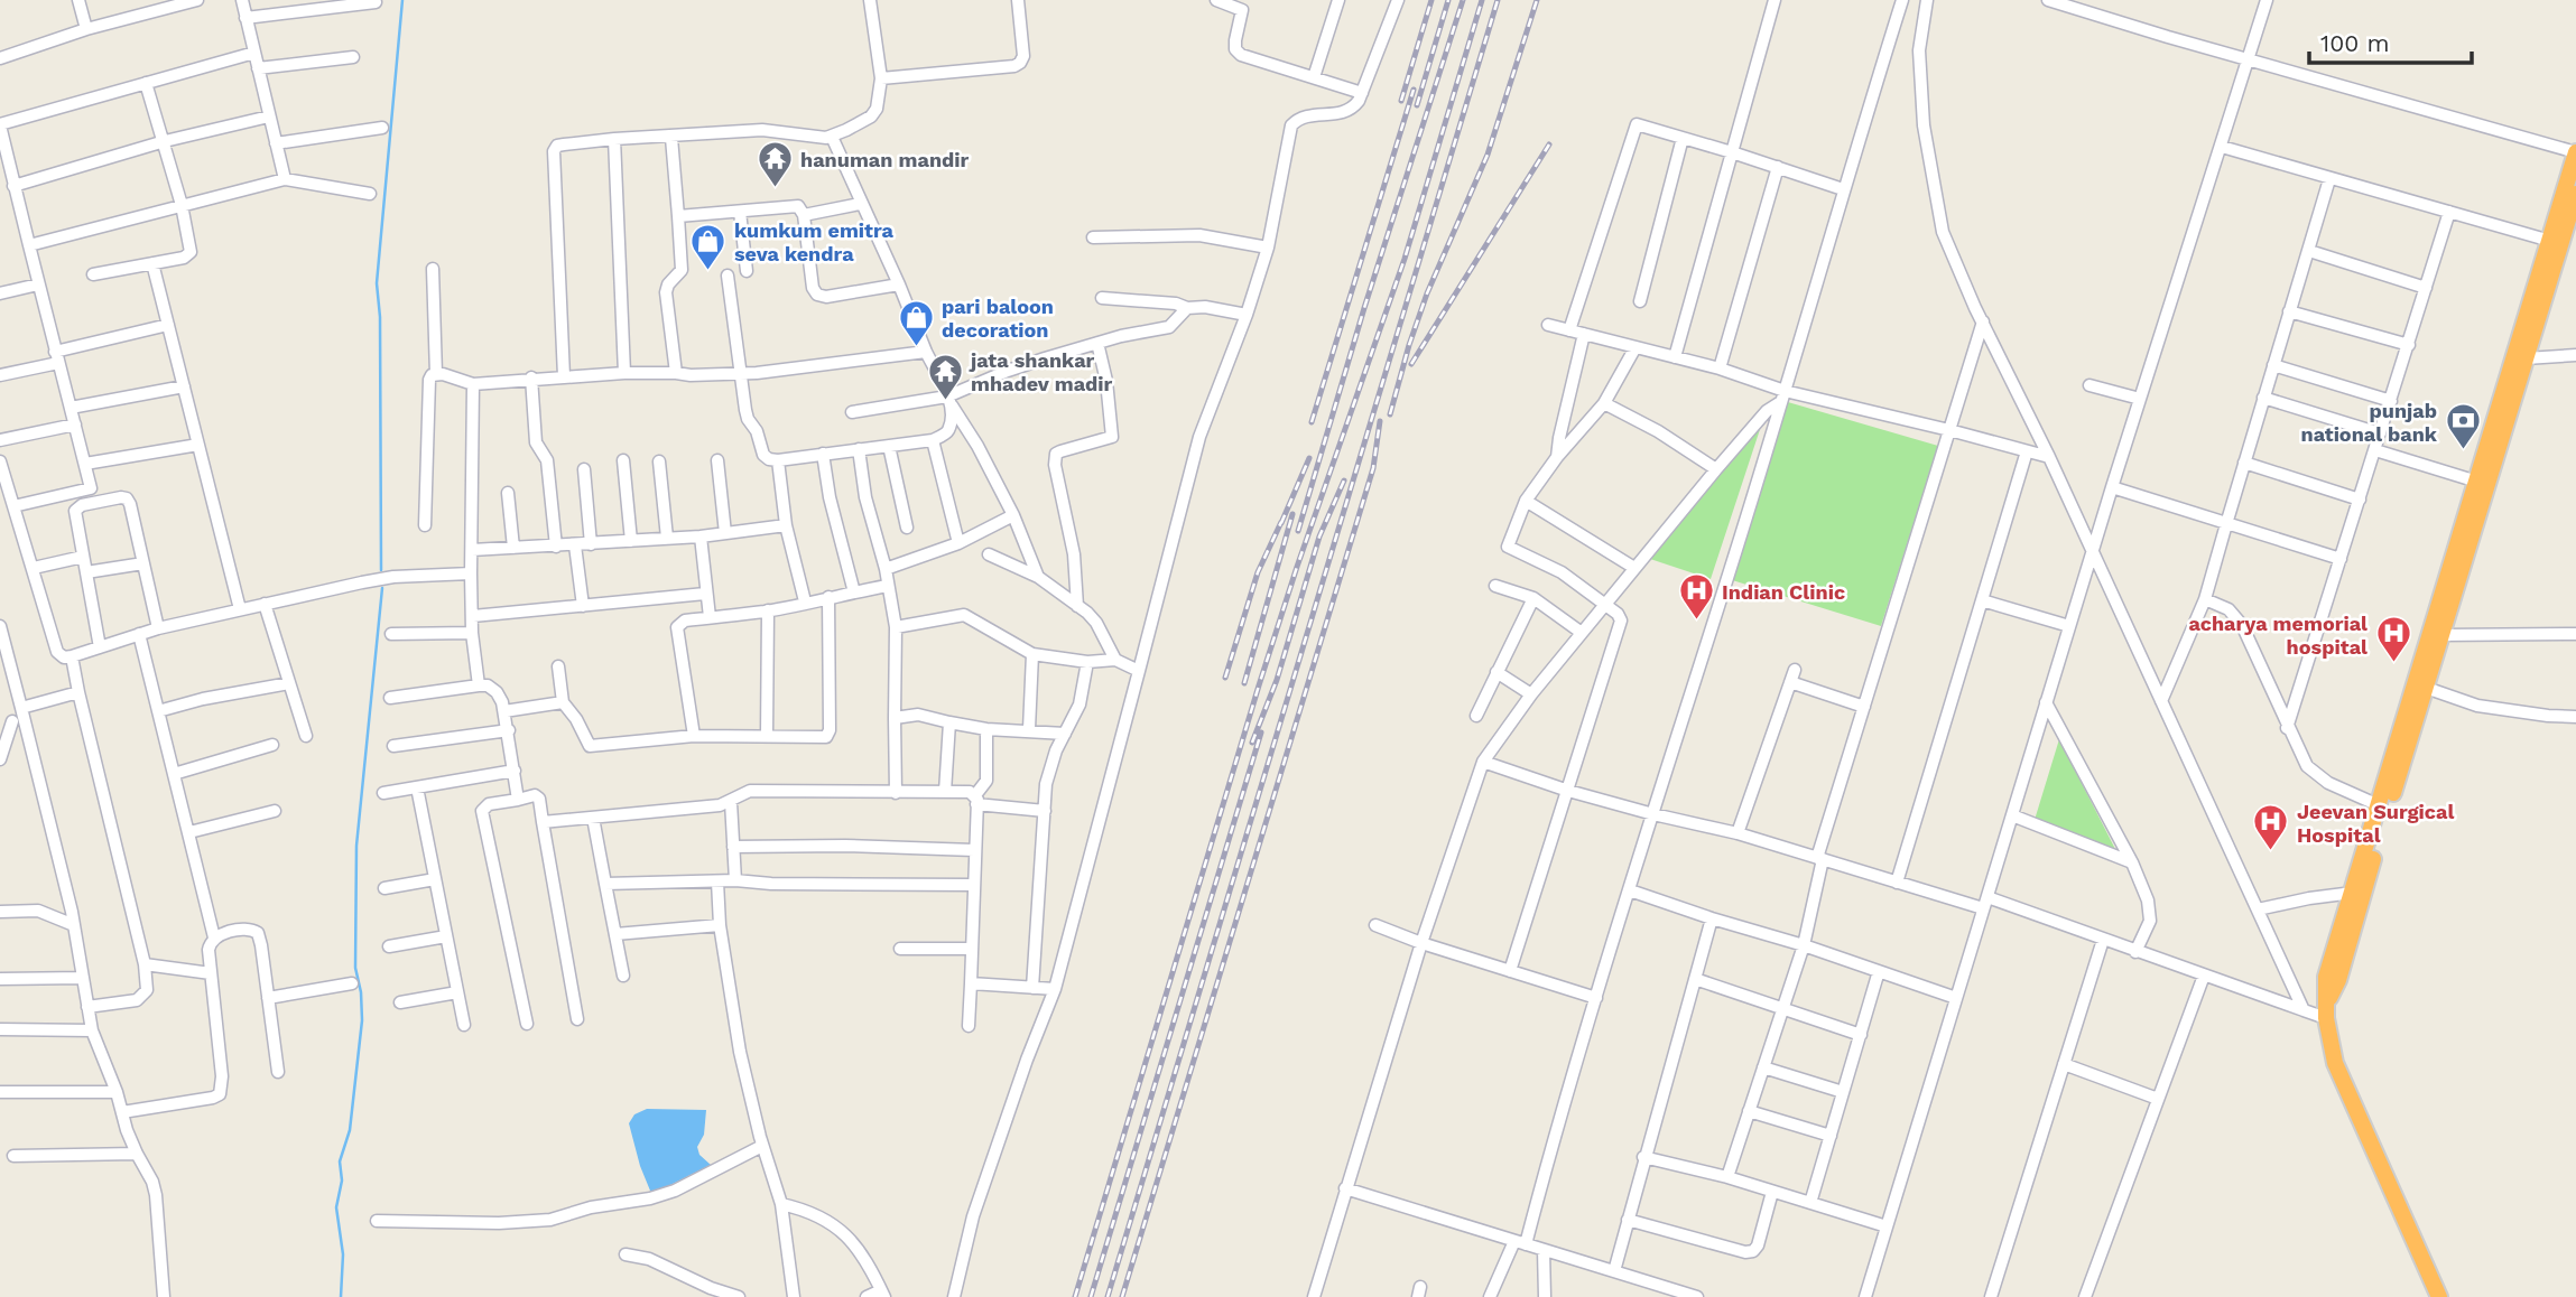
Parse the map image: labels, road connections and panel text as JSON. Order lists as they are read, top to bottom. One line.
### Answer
{"places":{"temple":["hanuman mandir","jata shankar mhadev madir"],"shop":["kumkum emitra seva kendra","pari baloon decoration"],"bank":["punjab national bank"],"hospital":["Indian Clinic","acharya memorial hospital","Jeevan Surgical Hospital"]},"scale_bar":"100 m"}
